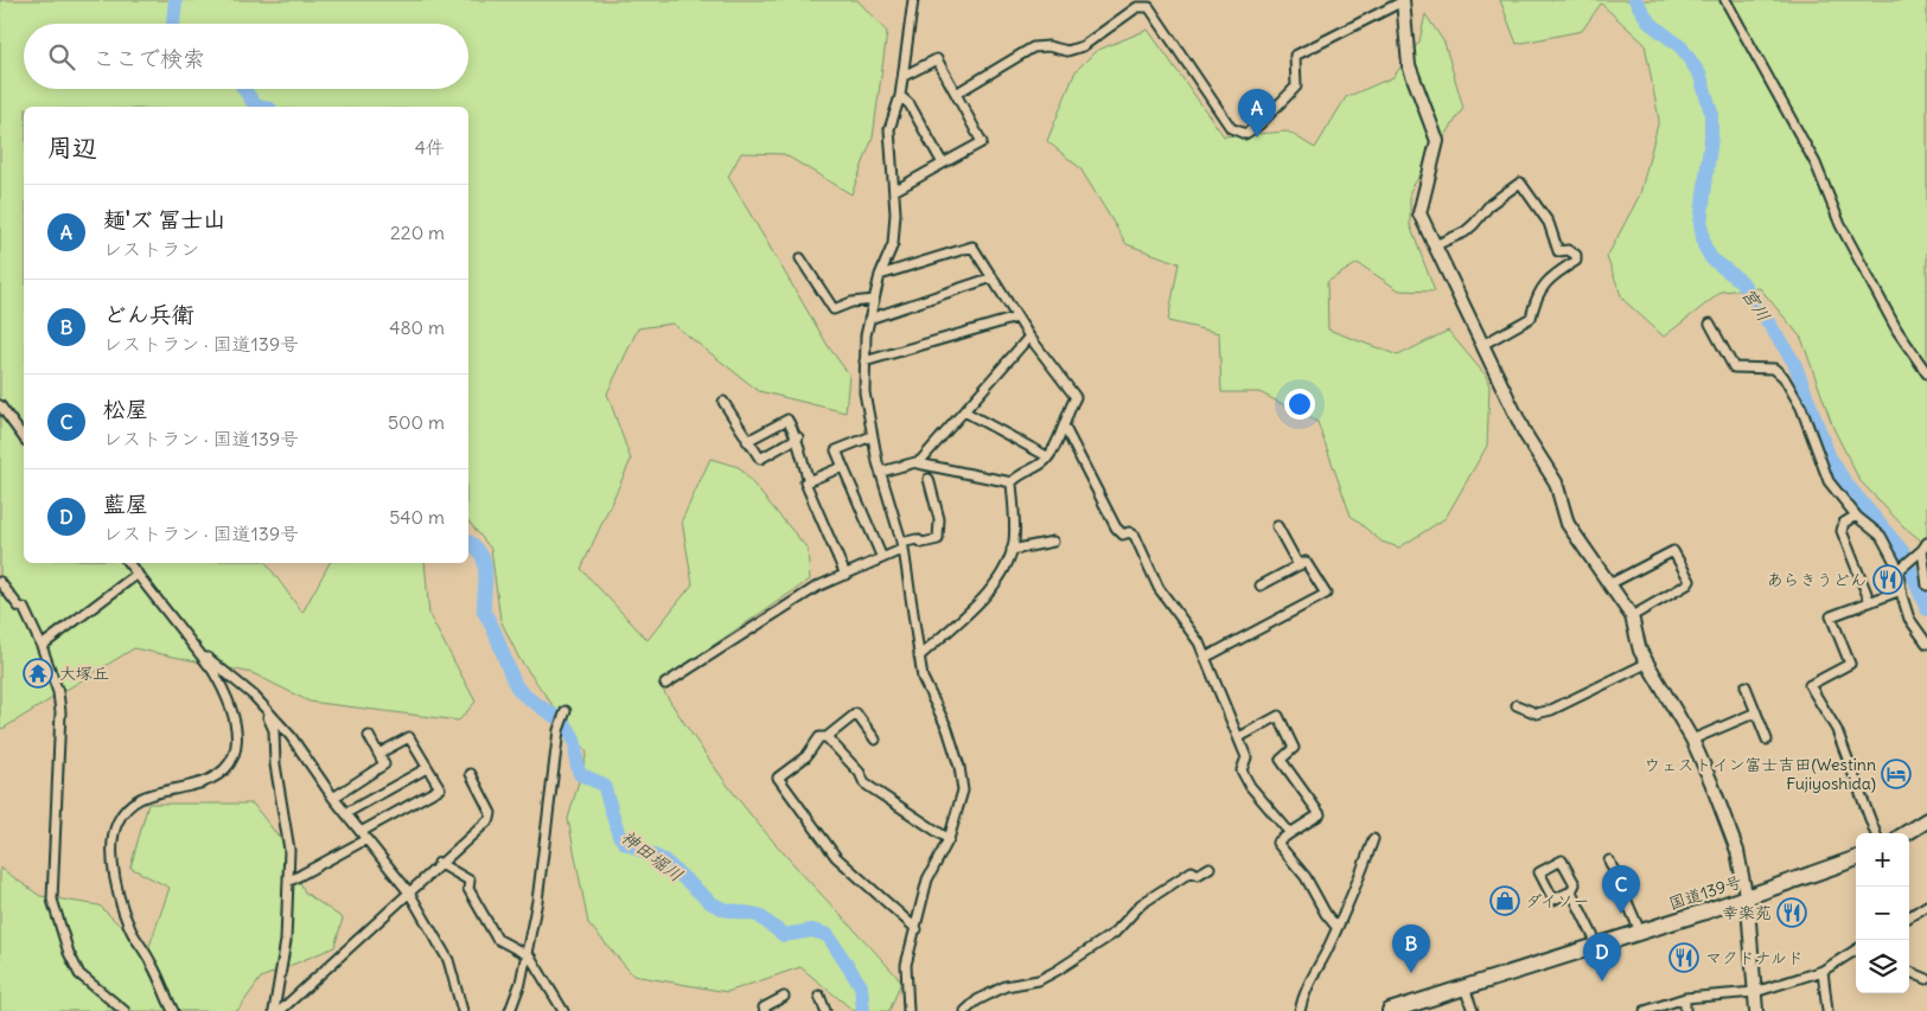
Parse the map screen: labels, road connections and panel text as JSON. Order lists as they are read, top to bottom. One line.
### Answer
{"streets":{"highway":["国道139号"]},"water":["宮川","神田堀川"],"places":{"restaurant":["あらきうどん","幸楽苑","マクドナルド"],"temple":["大塚丘"],"hotel":["ウェストイン富士吉田(Westinn Fujiyoshida)"],"shop":["ダイソー"]},"page":{"search":"ここで検索","pins":["A","C","B","D"],"heading":["周辺","4件"],"list":[{"mark":"A","name":"麺'ズ 冨士山","note":"レストラン","value":"220 m"},{"mark":"B","name":"どん兵衛","note":"レストラン · 国道139号","value":"480 m"},{"mark":"C","name":"松屋","note":"レストラン · 国道139号","value":"500 m"},{"mark":"D","name":"藍屋","note":"レストラン · 国道139号","value":"540 m"}],"map_buttons":["+","−"]}}
